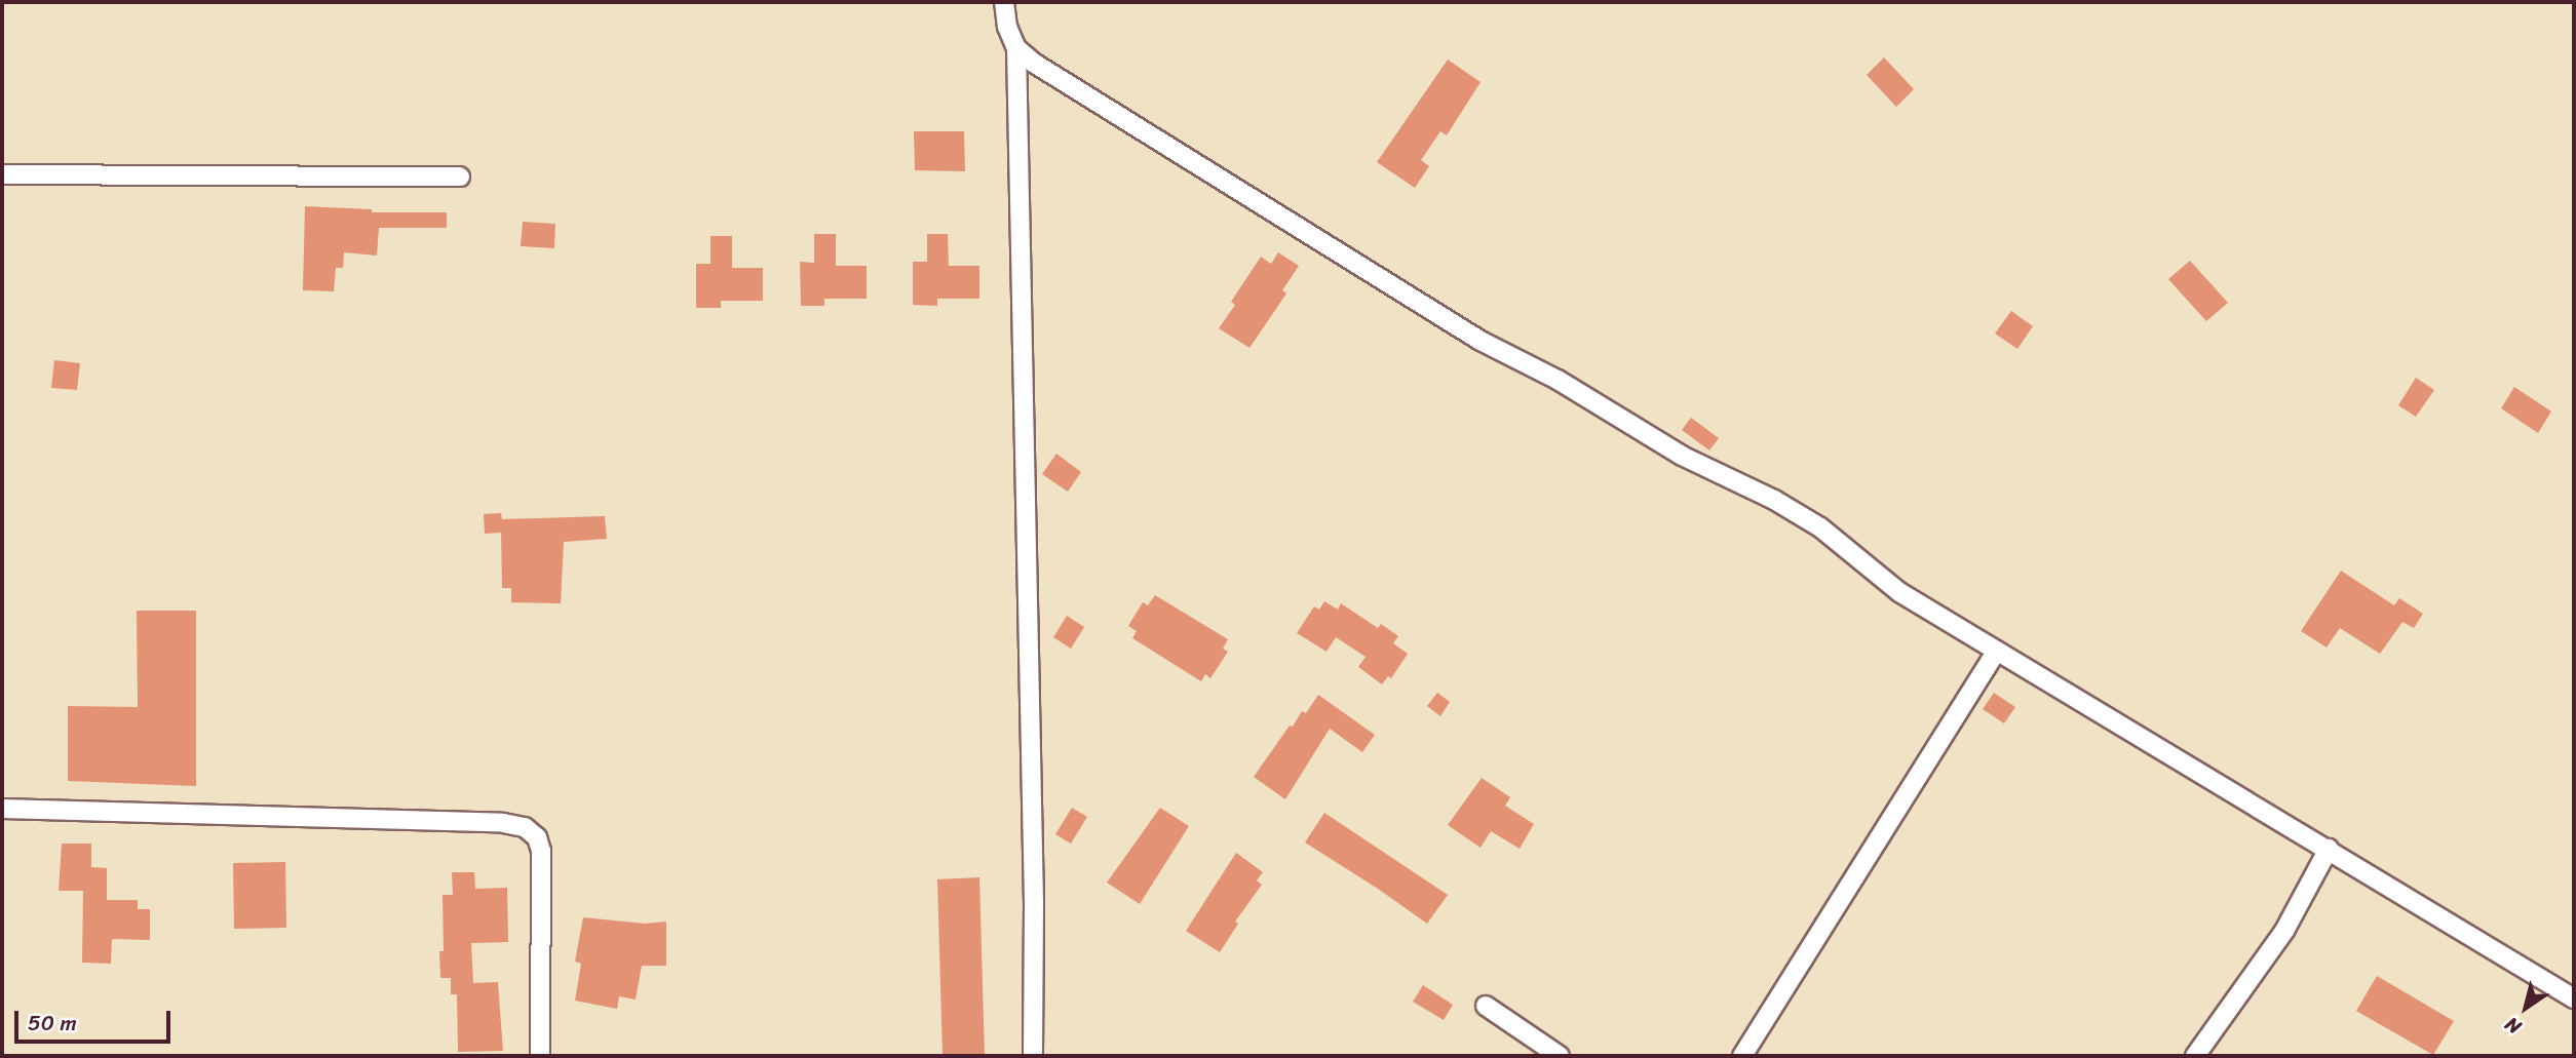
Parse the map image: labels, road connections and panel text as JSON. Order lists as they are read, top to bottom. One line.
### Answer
{"scale_bar":"50 m","north":"bottom left"}
